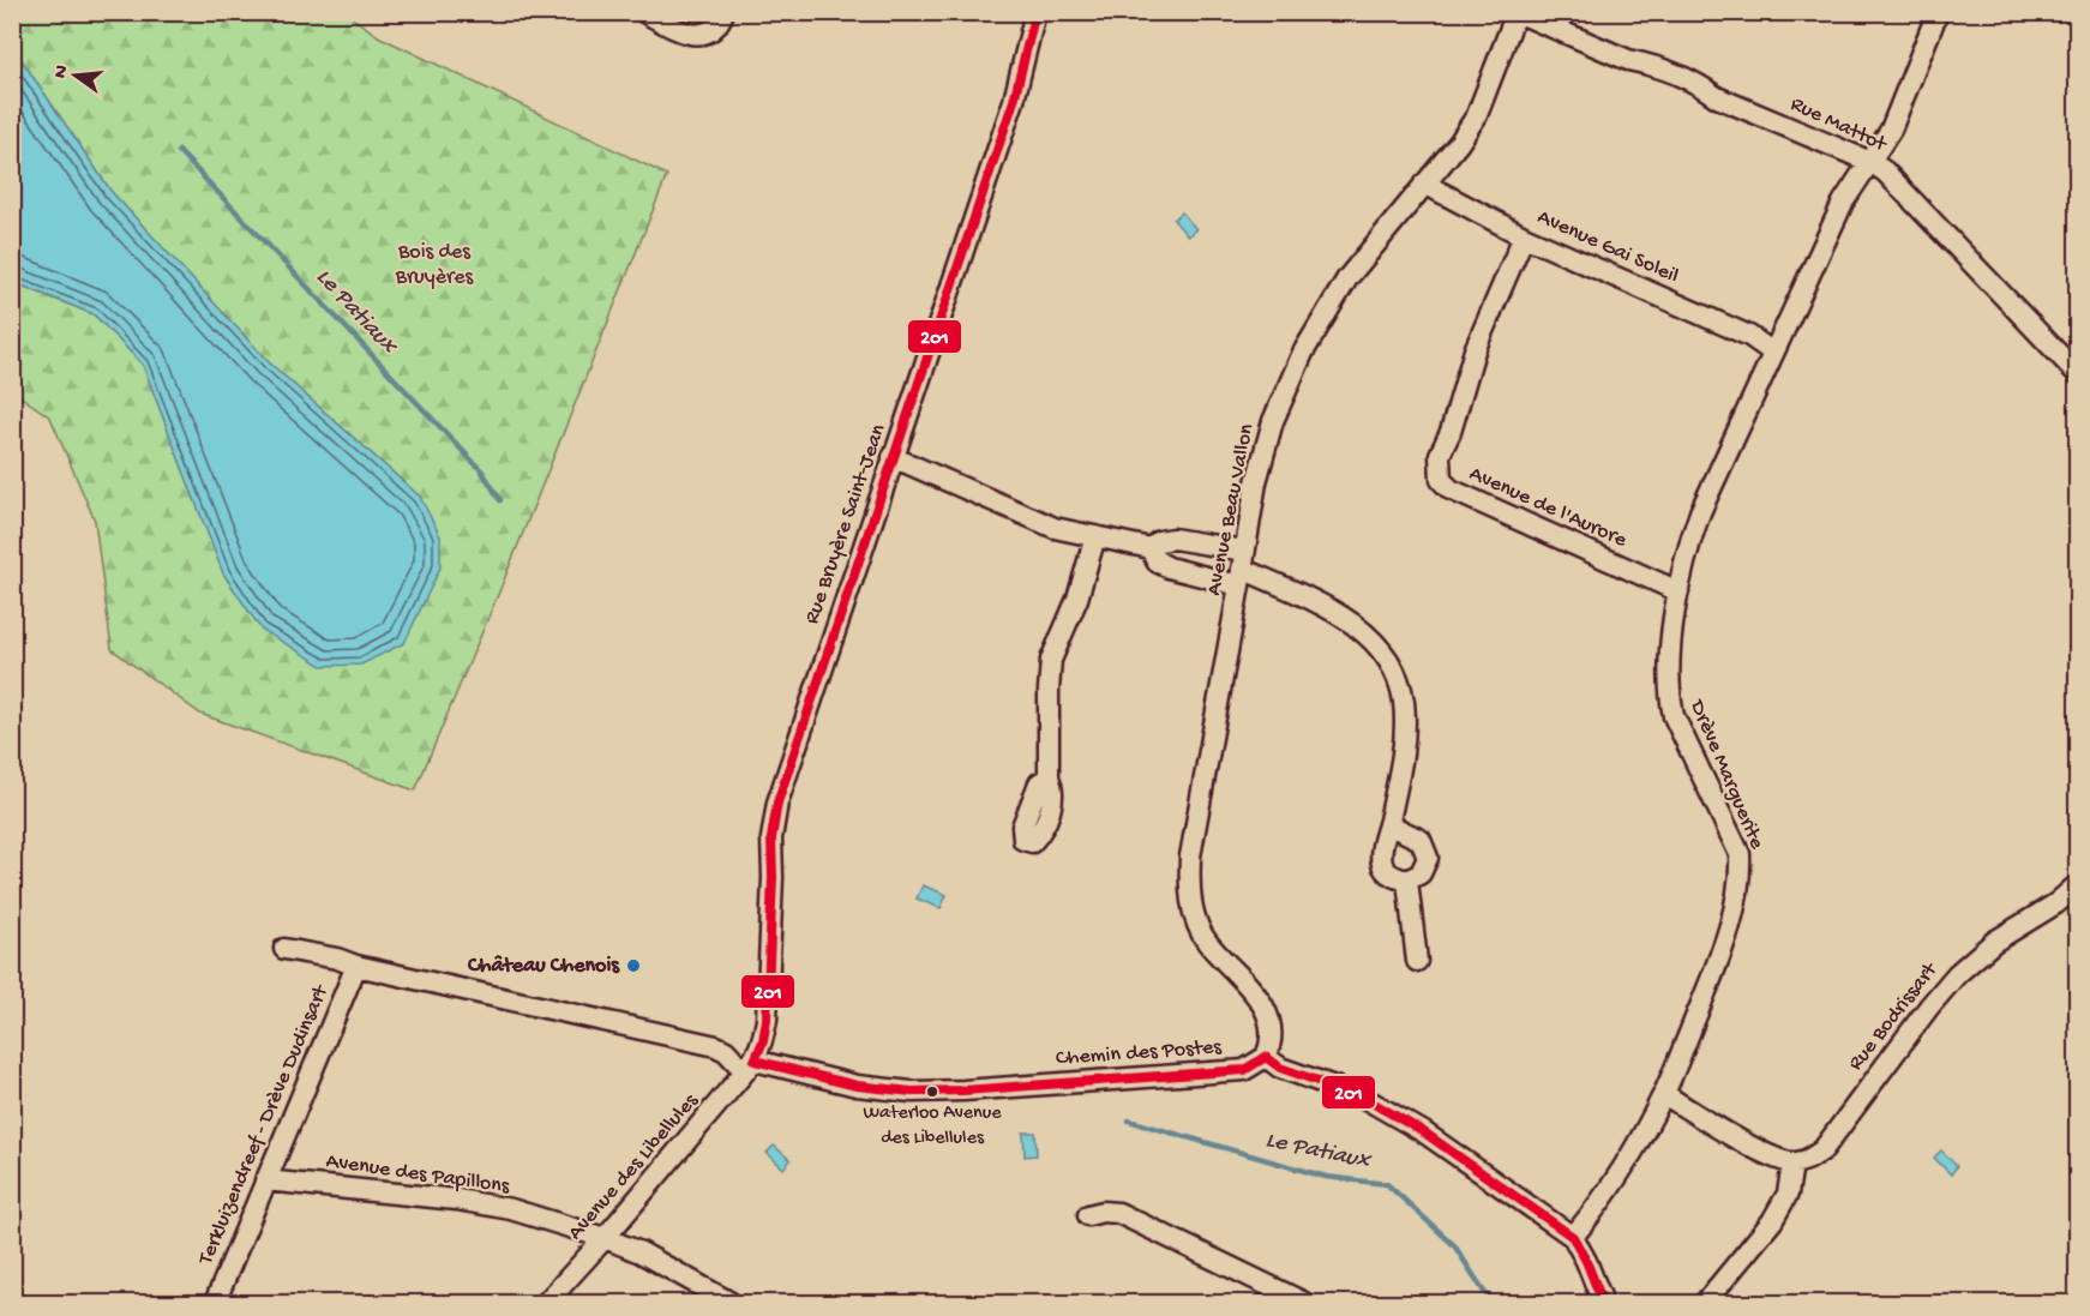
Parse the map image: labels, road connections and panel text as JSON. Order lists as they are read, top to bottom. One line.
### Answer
{"streets":{"street":["Rue Mattot","Avenue Gai Soleil","Avenue de l'Aurore","Avenue Beau Vallon","Rue Bruyère Saint-Jean","Drève Marguerite","Rue Bodrissart","Chemin des Postes","Terkluizendreef - Drève Dudinsart","Avenue des Libellules","Avenue des Papillons"]},"crossings":[["Rue Mattot","Avenue Beau Vallon"],["Rue Mattot","Drève Marguerite"],["Avenue Gai Soleil","Avenue de l'Aurore"],["Avenue Gai Soleil","Avenue Beau Vallon"],["Avenue Gai Soleil","Drève Marguerite"],["Avenue de l'Aurore","Drève Marguerite"],["Avenue Beau Vallon","Chemin des Postes"],["Rue Bruyère Saint-Jean","Chemin des Postes"],["Rue Bruyère Saint-Jean","Avenue des Libellules"],["Chemin des Postes","Terkluizendreef - Drève Dudinsart"],["Chemin des Postes","Avenue des Libellules"],["Terkluizendreef - Drève Dudinsart","Avenue des Papillons"],["Avenue des Libellules","Avenue des Papillons"]],"water":["Le Patiaux"],"parks":["Bois des Bruyères"],"places":["Château Chenois","Waterloo Avenue des Libellules"],"lines":["transit line 201"],"north":"left"}
